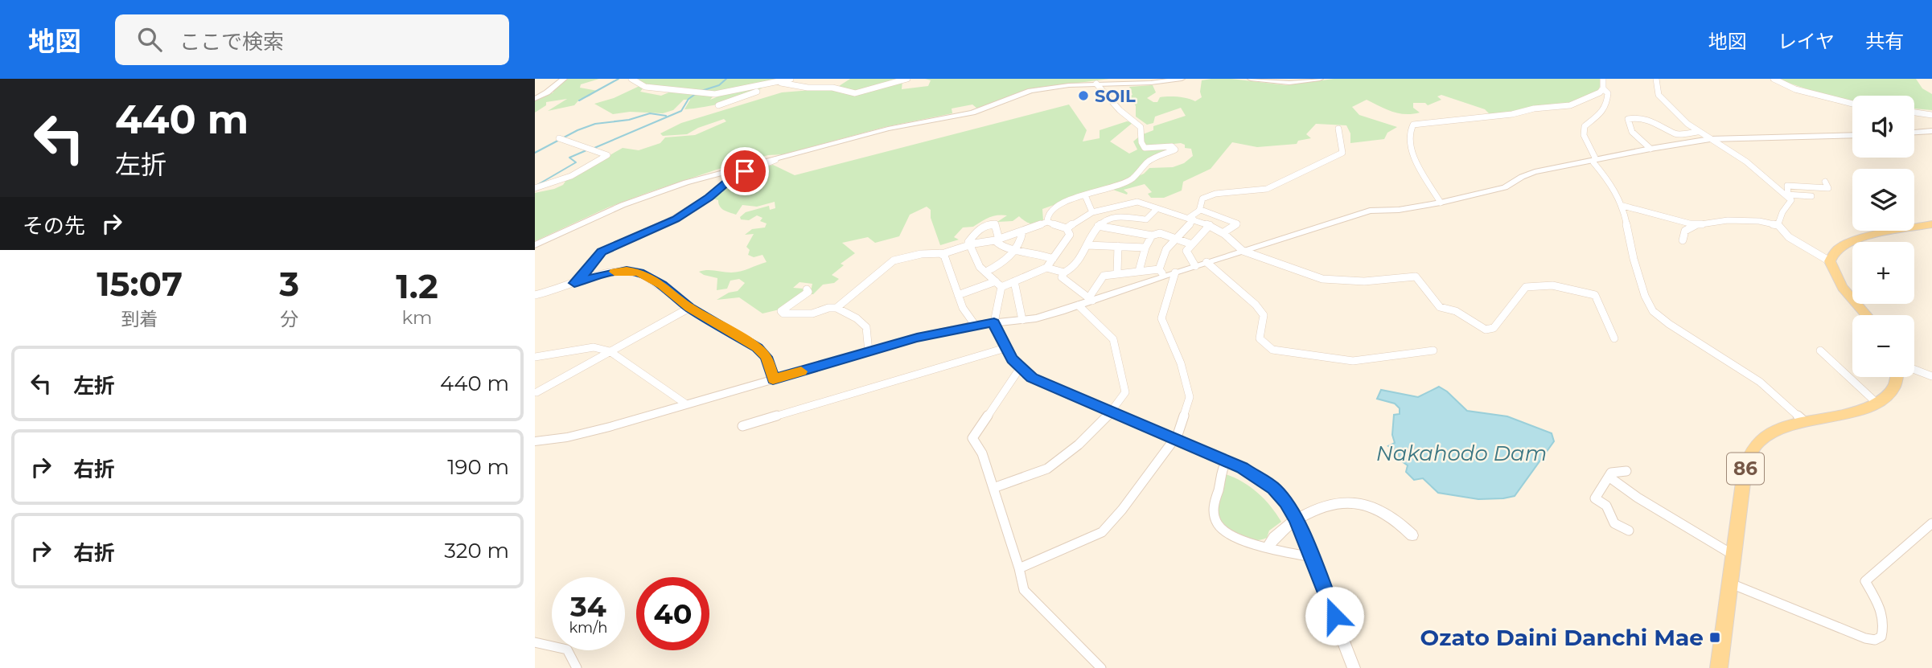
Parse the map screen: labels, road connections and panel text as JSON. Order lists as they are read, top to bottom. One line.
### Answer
{"streets":{"main road":["86"]},"water":["Nakahodo Dam"],"places":{"other":["SOIL"],"transit":["Ozato Daini Danchi Mae"]},"page":{"header":"地図","search":"ここで検索","nav":["地図","レイヤ","共有"],"turn":["440 m","左折"],"map_buttons":["+","−"],"then":"その先","eta":["15:07","到着","3","分","1.2","km"],"list":[{"name":"左折","value":"440 m"},{"name":"右折","value":"190 m"},{"name":"右折","value":"320 m"}],"speed":"34 km/h","limit":"40"}}
